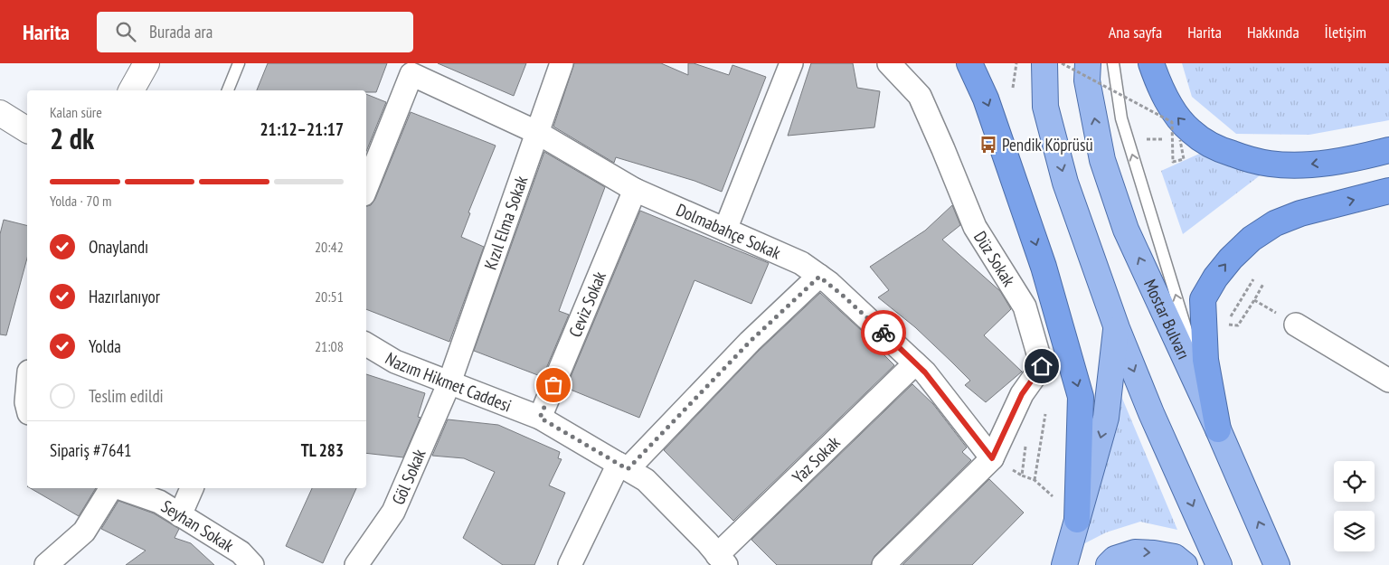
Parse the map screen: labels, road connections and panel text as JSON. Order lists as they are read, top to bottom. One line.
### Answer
{"streets":{"main road":["Mostar Bulvarı"],"street":["Kızıl Elma Sokak","Dolmabahçe Sokak","Düz Sokak","Ceviz Sokak","Nazım Hikmet Caddesi","Yaz Sokak","Göl Sokak","Seyhan Sokak"]},"crossings":[["Kızıl Elma Sokak","Dolmabahçe Sokak"],["Kızıl Elma Sokak","Nazım Hikmet Caddesi"],["Kızıl Elma Sokak","Göl Sokak"],["Dolmabahçe Sokak","Düz Sokak"],["Dolmabahçe Sokak","Ceviz Sokak"],["Dolmabahçe Sokak","Yaz Sokak"],["Ceviz Sokak","Nazım Hikmet Caddesi"],["Nazım Hikmet Caddesi","Yaz Sokak"],["Nazım Hikmet Caddesi","Göl Sokak"]],"places":{"bus stop":["Pendik Köprüsü"]},"page":{"header":"Harita","search":"Burada ara","nav":["Ana sayfa","Harita","Hakkında","İletişim"],"heading":["2 dk","Kalan süre","21:12–21:17"],"panel":["Sipariş #7641","TL 283"],"bar":"Yolda · 70 m","list":[["Onaylandı","20:42"],["Hazırlanıyor","20:51"],["Yolda","21:08"],"Teslim edildi"]}}
